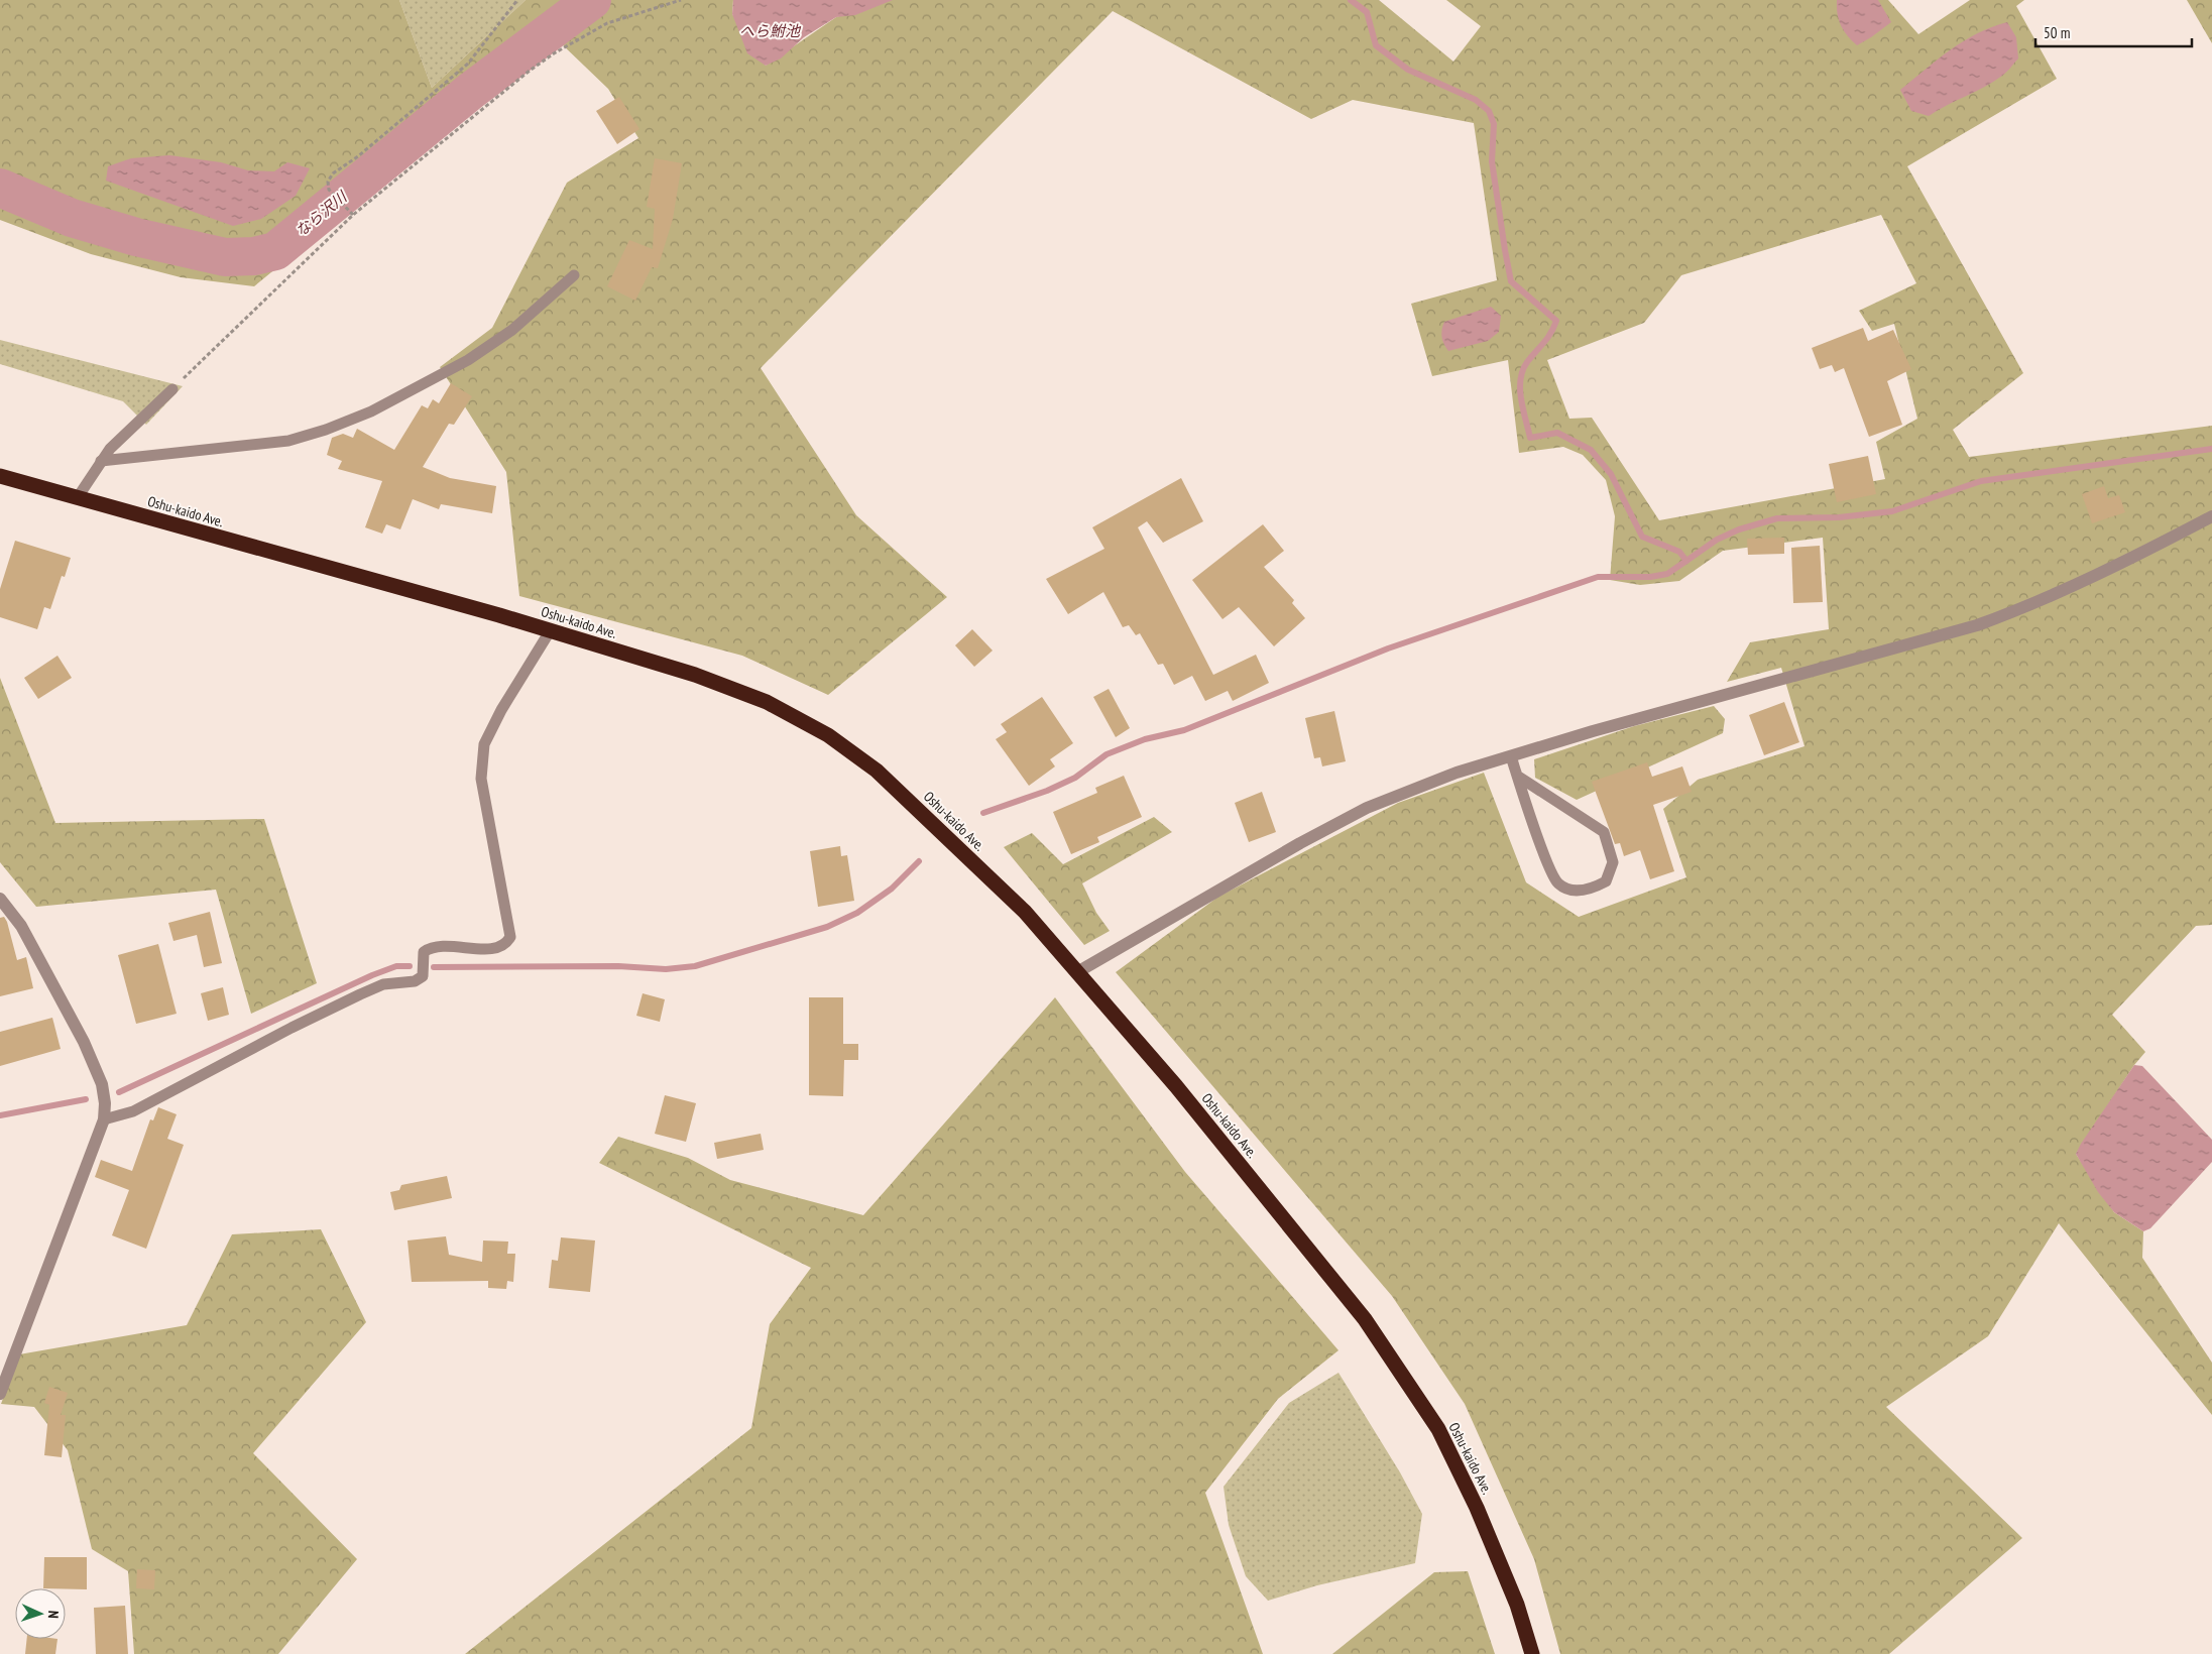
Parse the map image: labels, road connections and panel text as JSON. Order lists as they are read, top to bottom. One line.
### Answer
{"streets":{"highway":["Oshu-kaido Ave."]},"water":["へら鮒池","なら沢川"],"scale_bar":"50 m","north":"right"}
